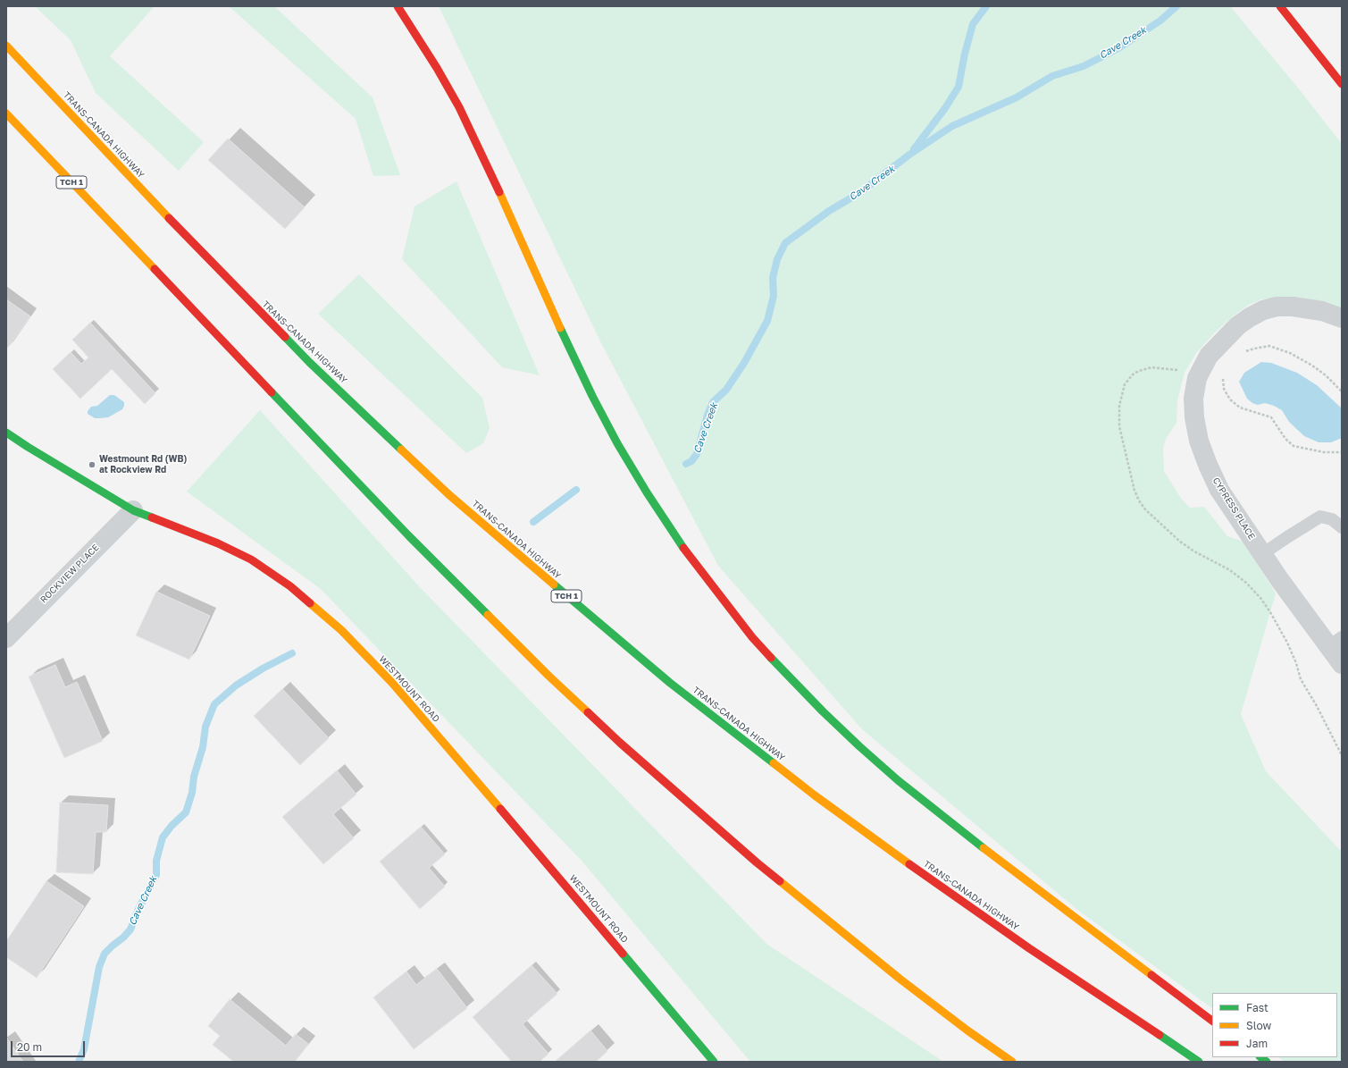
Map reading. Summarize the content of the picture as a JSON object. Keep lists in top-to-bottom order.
{
  "streets": {
    "main road": ["TRANS-CANADA HIGHWAY", "TCH 1", "WESTMOUNT ROAD"],
    "street": ["CYPRESS PLACE", "ROCKVIEW PLACE"]
  },
  "crossings": [
    ["ROCKVIEW PLACE", "WESTMOUNT ROAD"]
  ],
  "water": ["Cave Creek"],
  "places": ["Westmount Rd (WB) at Rockview Rd"],
  "legend": ["Fast", "Slow", "Jam"],
  "scale_bar": "20 m"
}
